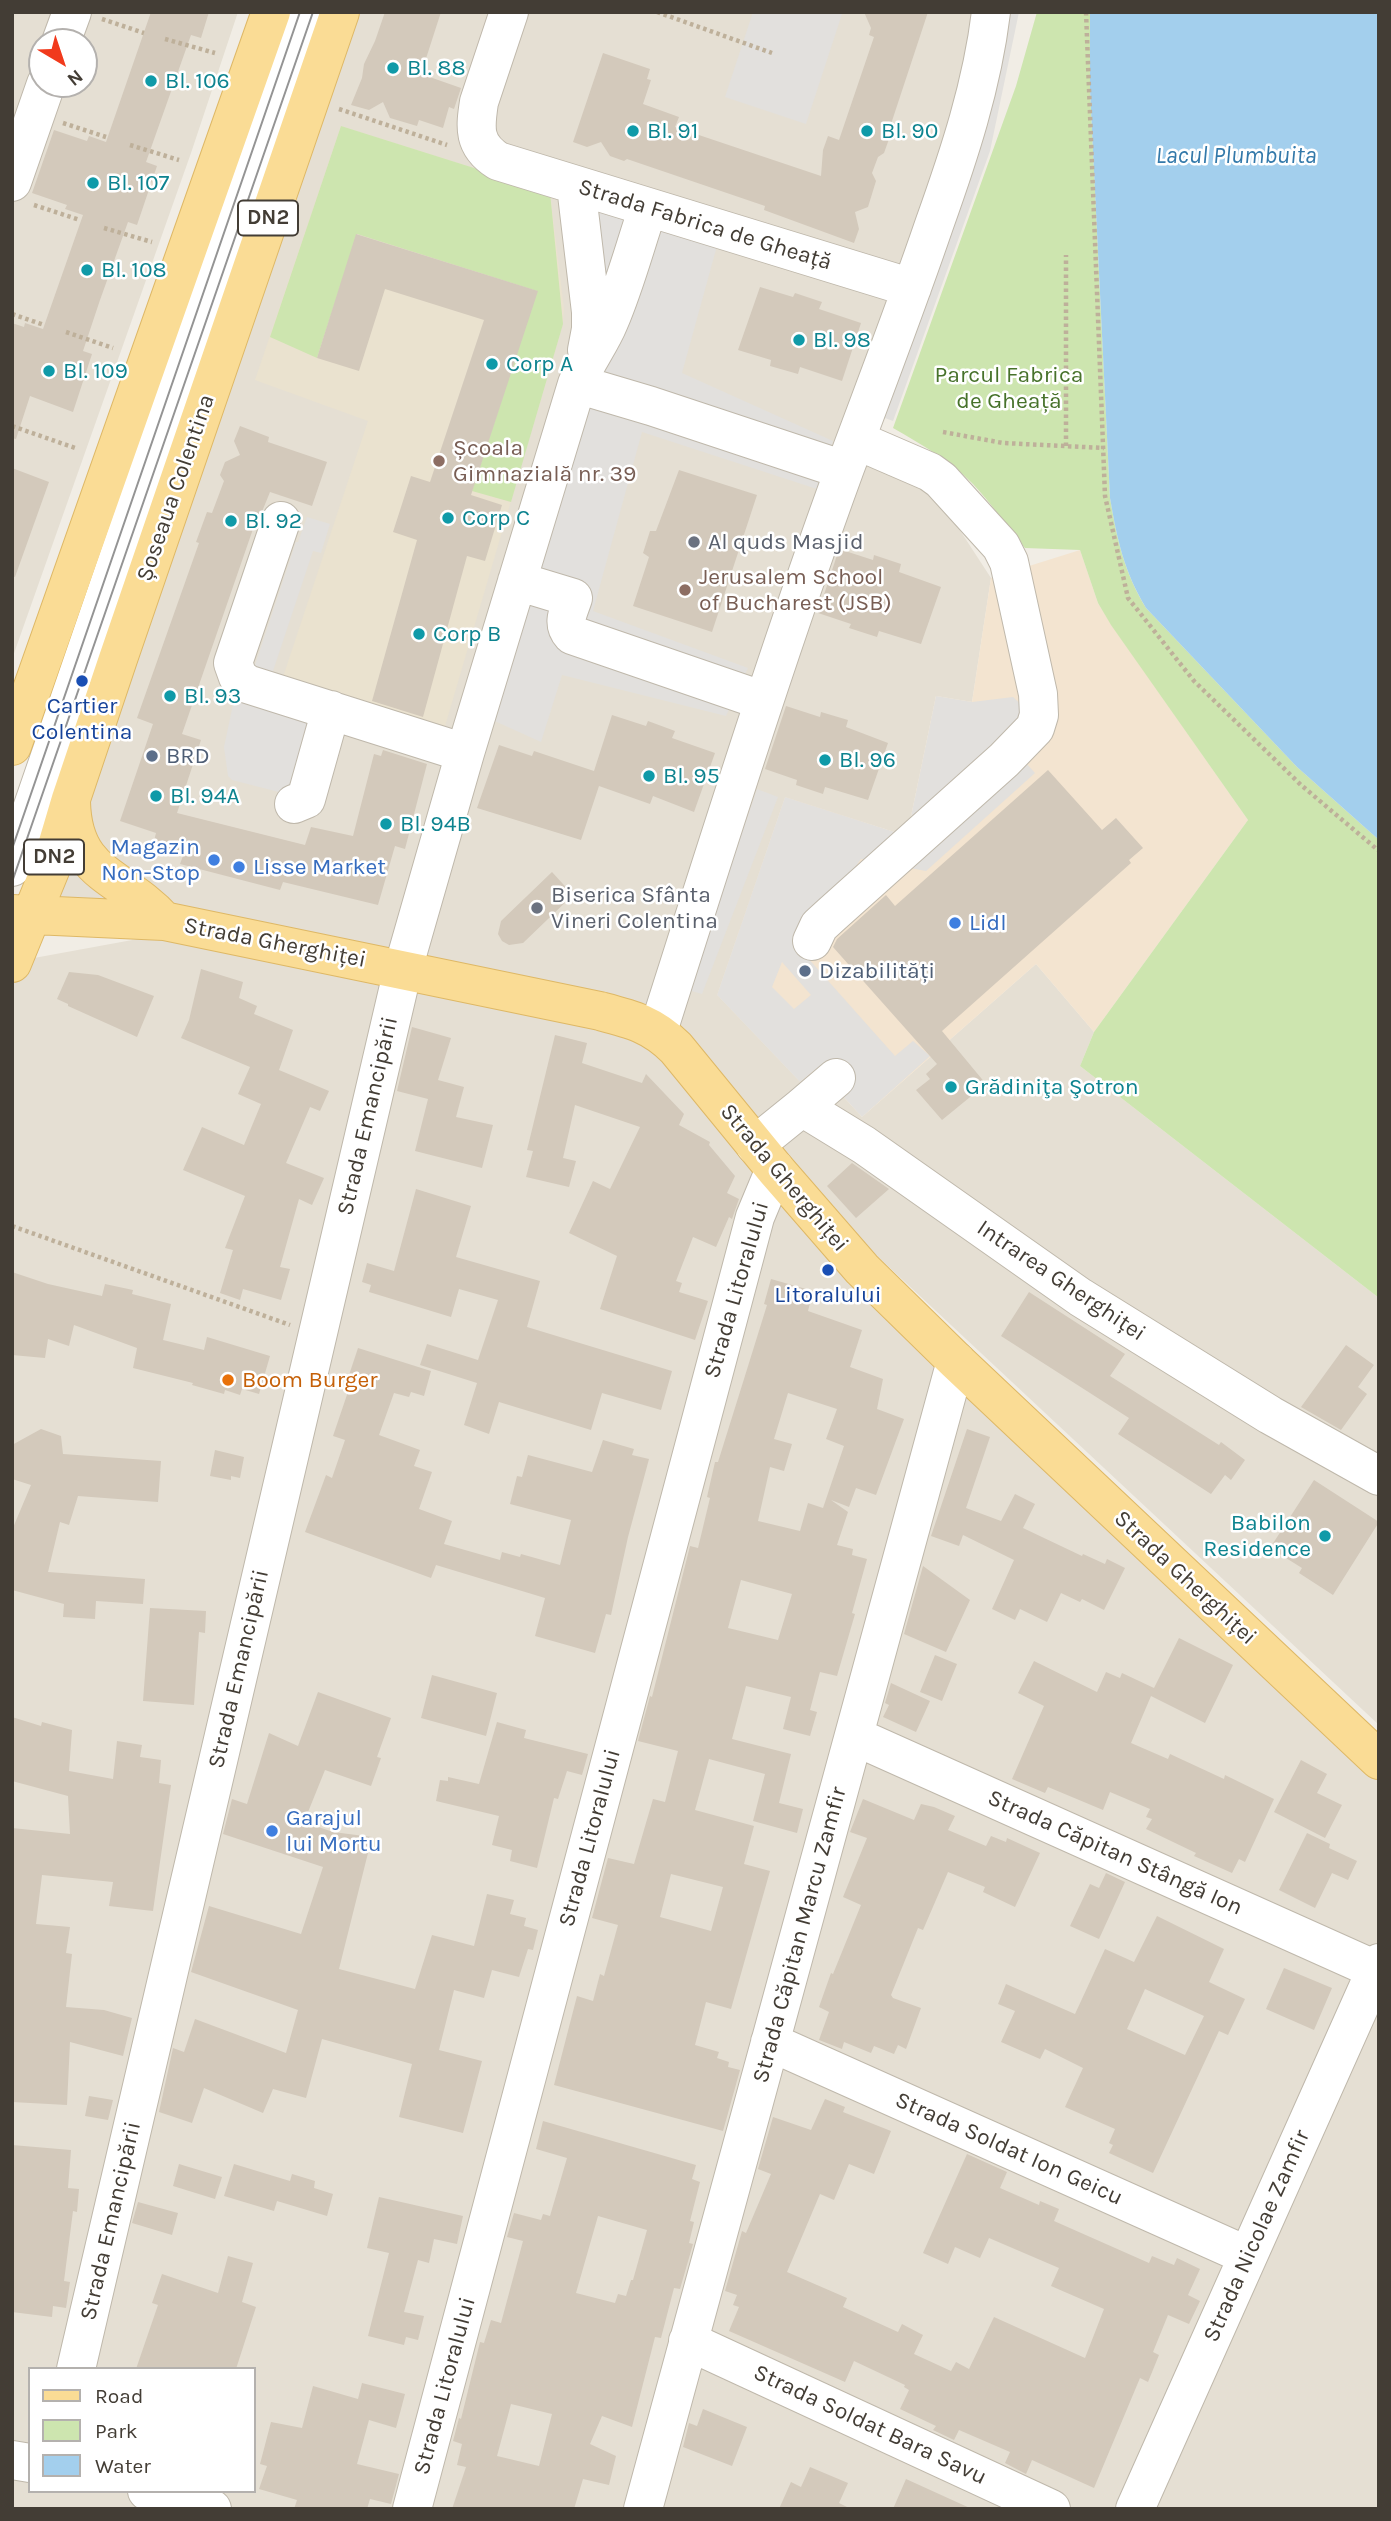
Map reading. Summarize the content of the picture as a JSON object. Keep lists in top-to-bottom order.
{
  "streets": {
    "main road": ["DN2", "Șoseaua Colentina", "Strada Gherghiței"],
    "street": [
      "Strada Fabrica de Gheață",
      "Strada Emancipării",
      "Intrarea Gherghiței",
      "Strada Litoralului",
      "Strada Căpitan Stângă Ion",
      "Strada Căpitan Marcu Zamfir",
      "Strada Soldat Ion Geicu",
      "Strada Nicolae Zamfir",
      "Strada Soldat Bara Savu"
    ]
  },
  "crossings": [
    ["Șoseaua Colentina", "Strada Gherghiței"],
    ["Strada Gherghiței", "Strada Emancipării"],
    ["Strada Gherghiței", "Strada Litoralului"],
    ["Strada Gherghiței", "Strada Căpitan Marcu Zamfir"],
    ["Strada Căpitan Stângă Ion", "Strada Căpitan Marcu Zamfir"],
    ["Strada Căpitan Stângă Ion", "Strada Nicolae Zamfir"],
    ["Strada Căpitan Marcu Zamfir", "Strada Soldat Ion Geicu"],
    ["Strada Căpitan Marcu Zamfir", "Strada Soldat Bara Savu"],
    ["Strada Soldat Ion Geicu", "Strada Nicolae Zamfir"]
  ],
  "water": ["Lacul Plumbuita"],
  "parks": ["Parcul Fabrica de Gheață"],
  "places": [
    "Bl. 88",
    "Bl. 106",
    "Bl. 91",
    "Bl. 90",
    "Bl. 107",
    "Bl. 108",
    "Bl. 98",
    "Corp A",
    "Bl. 109",
    "Școala Gimnazială nr. 39",
    "Corp C",
    "Bl. 92",
    "Al quds Masjid",
    "Jerusalem School of Bucharest (JSB)",
    "Corp B",
    "Cartier Colentina",
    "Bl. 93",
    "BRD",
    "Bl. 96",
    "Bl. 95",
    "Bl. 94A",
    "Bl. 94B",
    "Magazin Non-Stop",
    "Lisse Market",
    "Biserica Sfânta Vineri Colentina",
    "Lidl",
    "Dizabilități",
    "Grădiniţa Şotron",
    "Litoralului",
    "Boom Burger",
    "Babilon Residence",
    "Garajul lui Mortu"
  ],
  "legend": ["Road", "Park", "Water"],
  "north": "bottom right"
}
